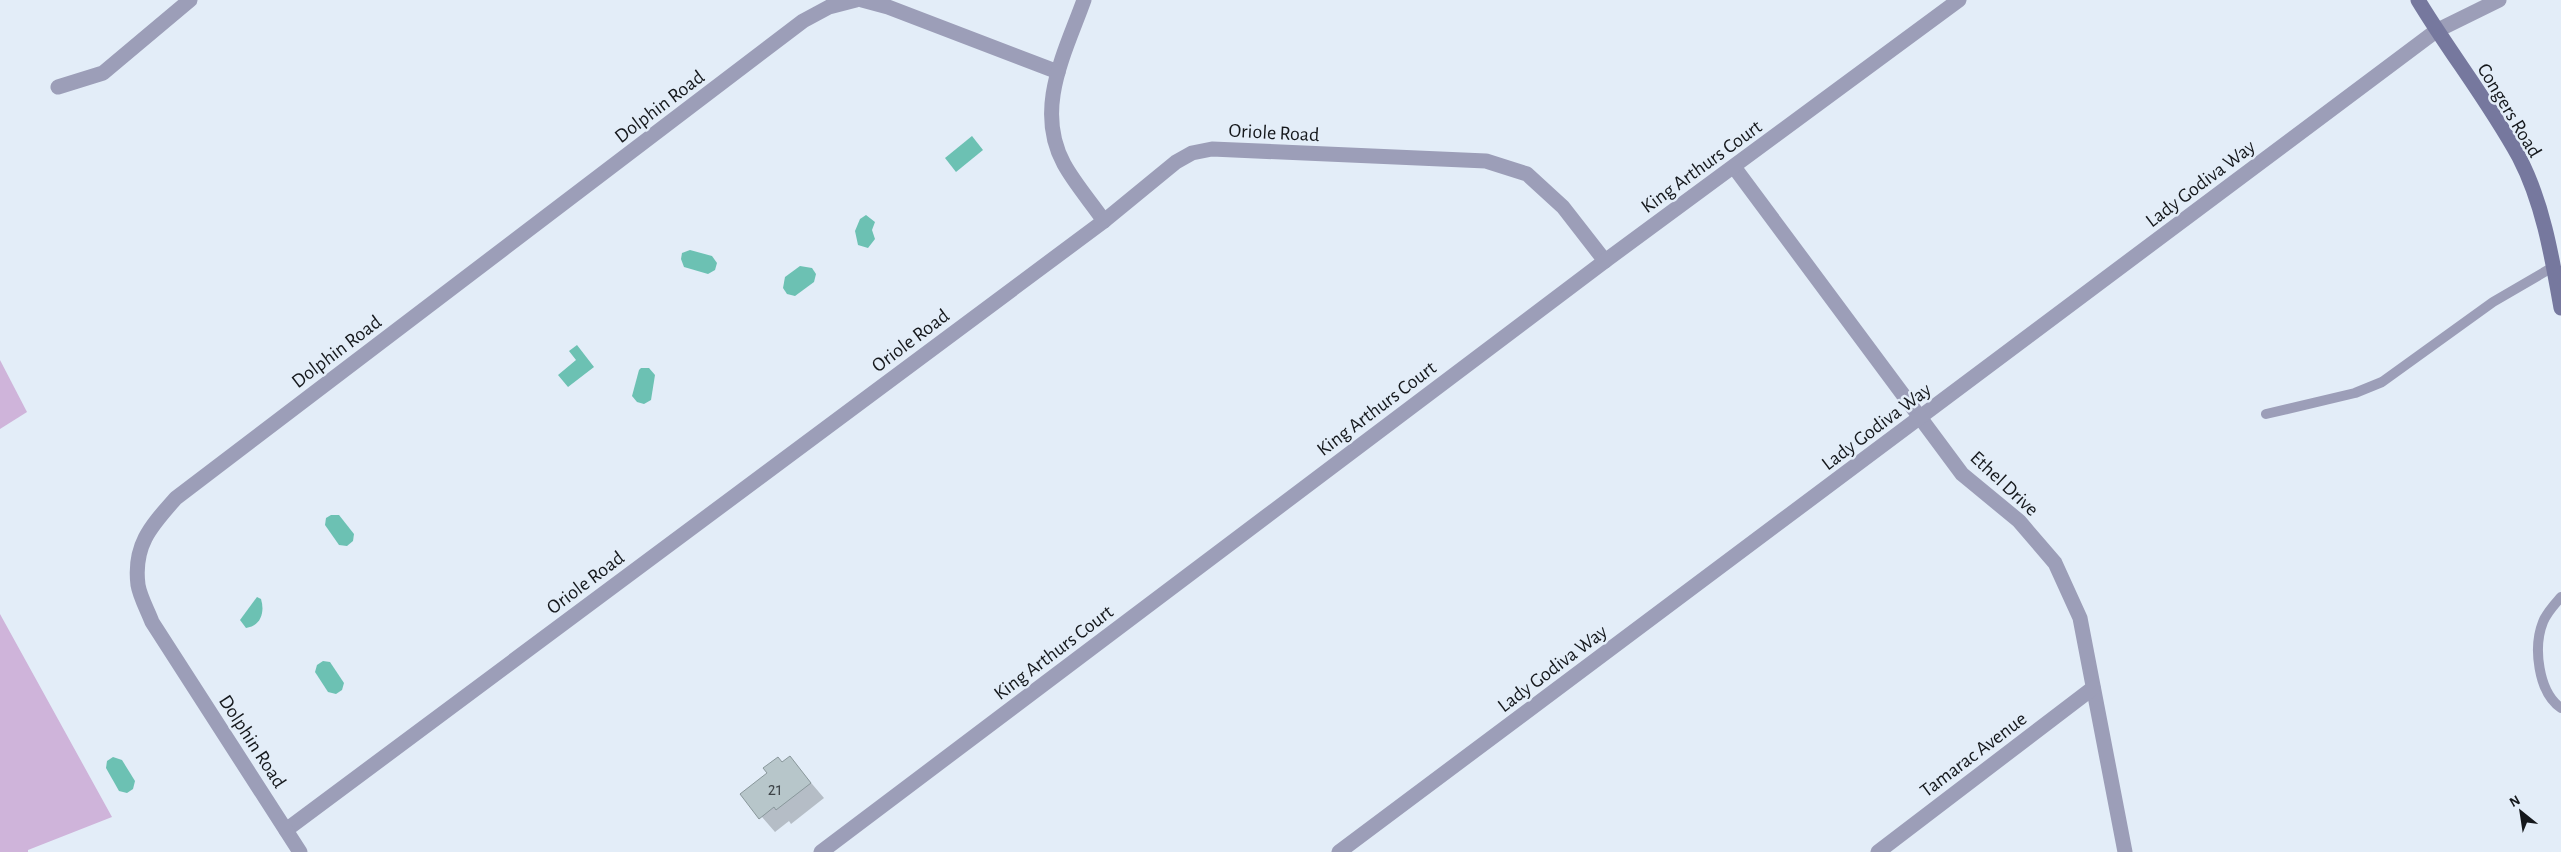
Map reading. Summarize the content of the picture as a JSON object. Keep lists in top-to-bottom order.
{
  "streets": {
    "street": [
      "Dolphin Road",
      "Congers Road",
      "Oriole Road",
      "King Arthurs Court",
      "Lady Godiva Way",
      "Ethel Drive",
      "Tamarac Avenue"
    ]
  },
  "crossings": [
    ["Dolphin Road", "Oriole Road"],
    ["Congers Road", "Lady Godiva Way"],
    ["Oriole Road", "King Arthurs Court"],
    ["King Arthurs Court", "Ethel Drive"],
    ["Lady Godiva Way", "Ethel Drive"],
    ["Ethel Drive", "Tamarac Avenue"]
  ],
  "house_numbers": ["21"],
  "north": "top left"
}
